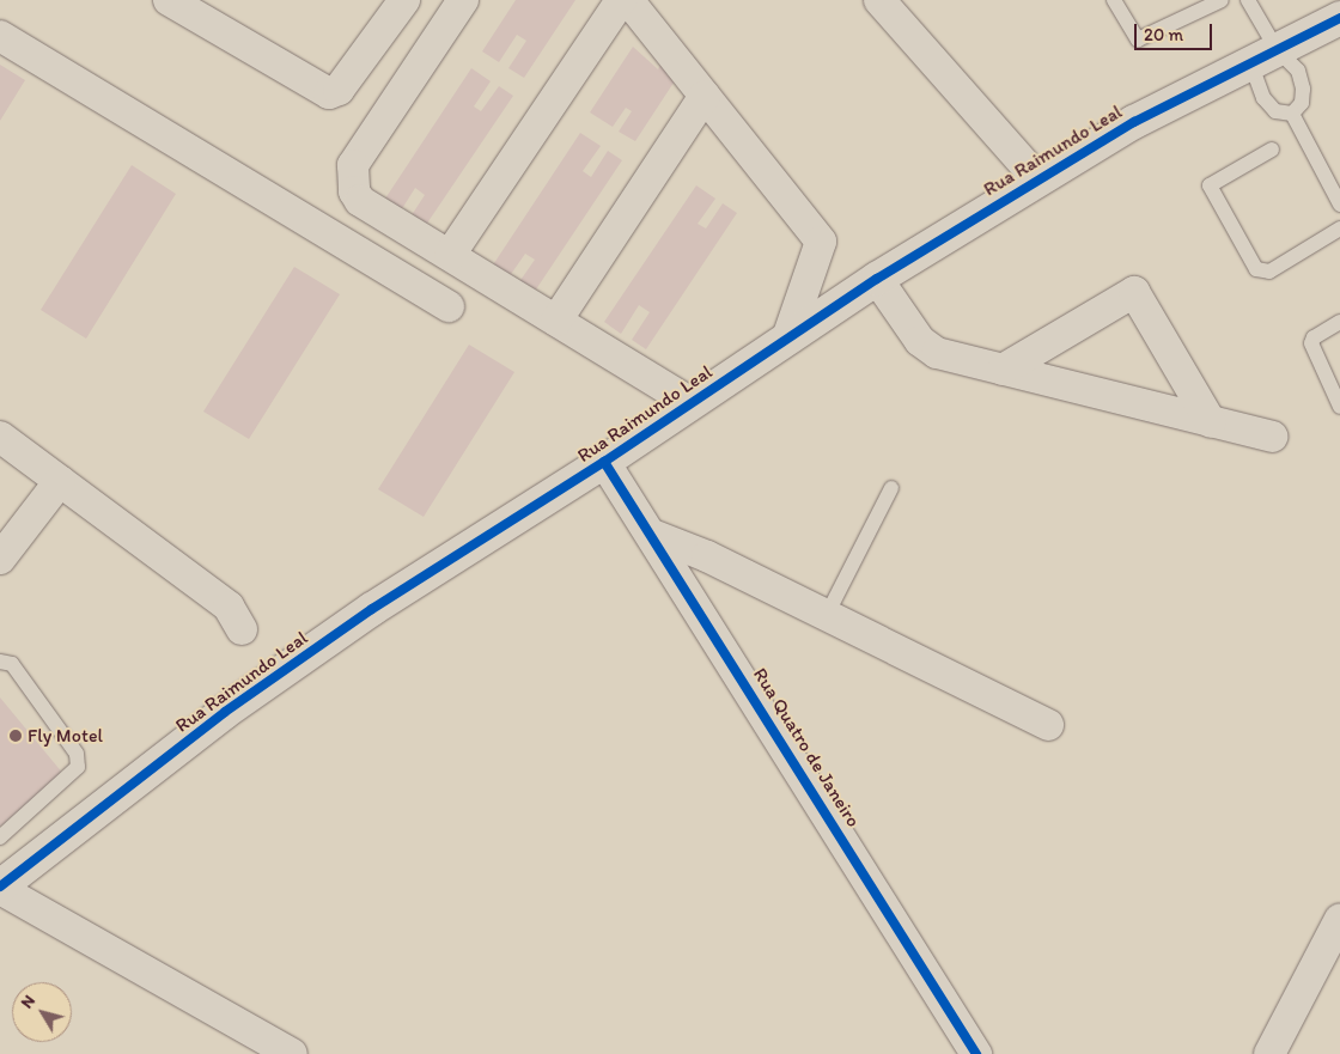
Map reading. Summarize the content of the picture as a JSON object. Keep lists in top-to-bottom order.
{
  "streets": {
    "street": ["Rua Raimundo Leal", "Rua Quatro de Janeiro"]
  },
  "crossings": [
    ["Rua Raimundo Leal", "Rua Quatro de Janeiro"]
  ],
  "places": ["Fly Motel"],
  "scale_bar": "20 m",
  "north": "top left"
}
